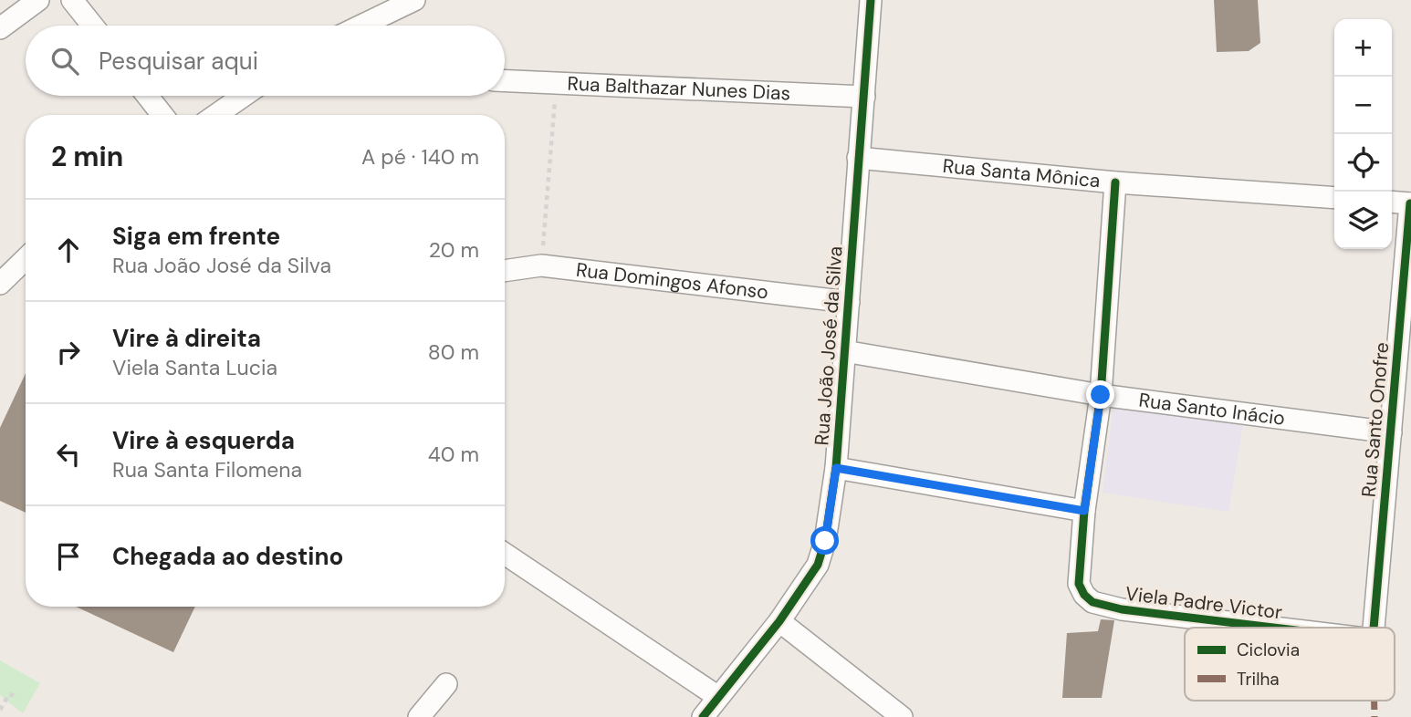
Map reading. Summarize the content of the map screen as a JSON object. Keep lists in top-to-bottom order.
{
  "streets": {
    "street": [
      "Rua Balthazar Nunes Dias",
      "Rua Santa Mônica",
      "Rua Domingos Afonso",
      "Rua João José da Silva",
      "Rua Santo Inácio",
      "Rua Santo Onofre",
      "Viela Padre Victor"
    ]
  },
  "crossings": [
    ["Rua Balthazar Nunes Dias", "Rua João José da Silva"],
    ["Rua Santa Mônica", "Rua João José da Silva"],
    ["Rua Domingos Afonso", "Rua João José da Silva"],
    ["Rua João José da Silva", "Rua Santo Inácio"],
    ["Rua Santo Inácio", "Rua Santo Onofre"]
  ],
  "legend": ["Ciclovia", "Trilha"],
  "page": {
    "map_buttons": ["+", "−"],
    "search": "Pesquisar aqui",
    "heading": ["2 min", "A pé · 140 m"],
    "list": [
      ["Siga em frente", "Rua João José da Silva", "20 m"],
      ["Vire à direita", "Viela Santa Lucia", "80 m"],
      ["Vire à esquerda", "Rua Santa Filomena", "40 m"],
      "Chegada ao destino"
    ]
  }
}
